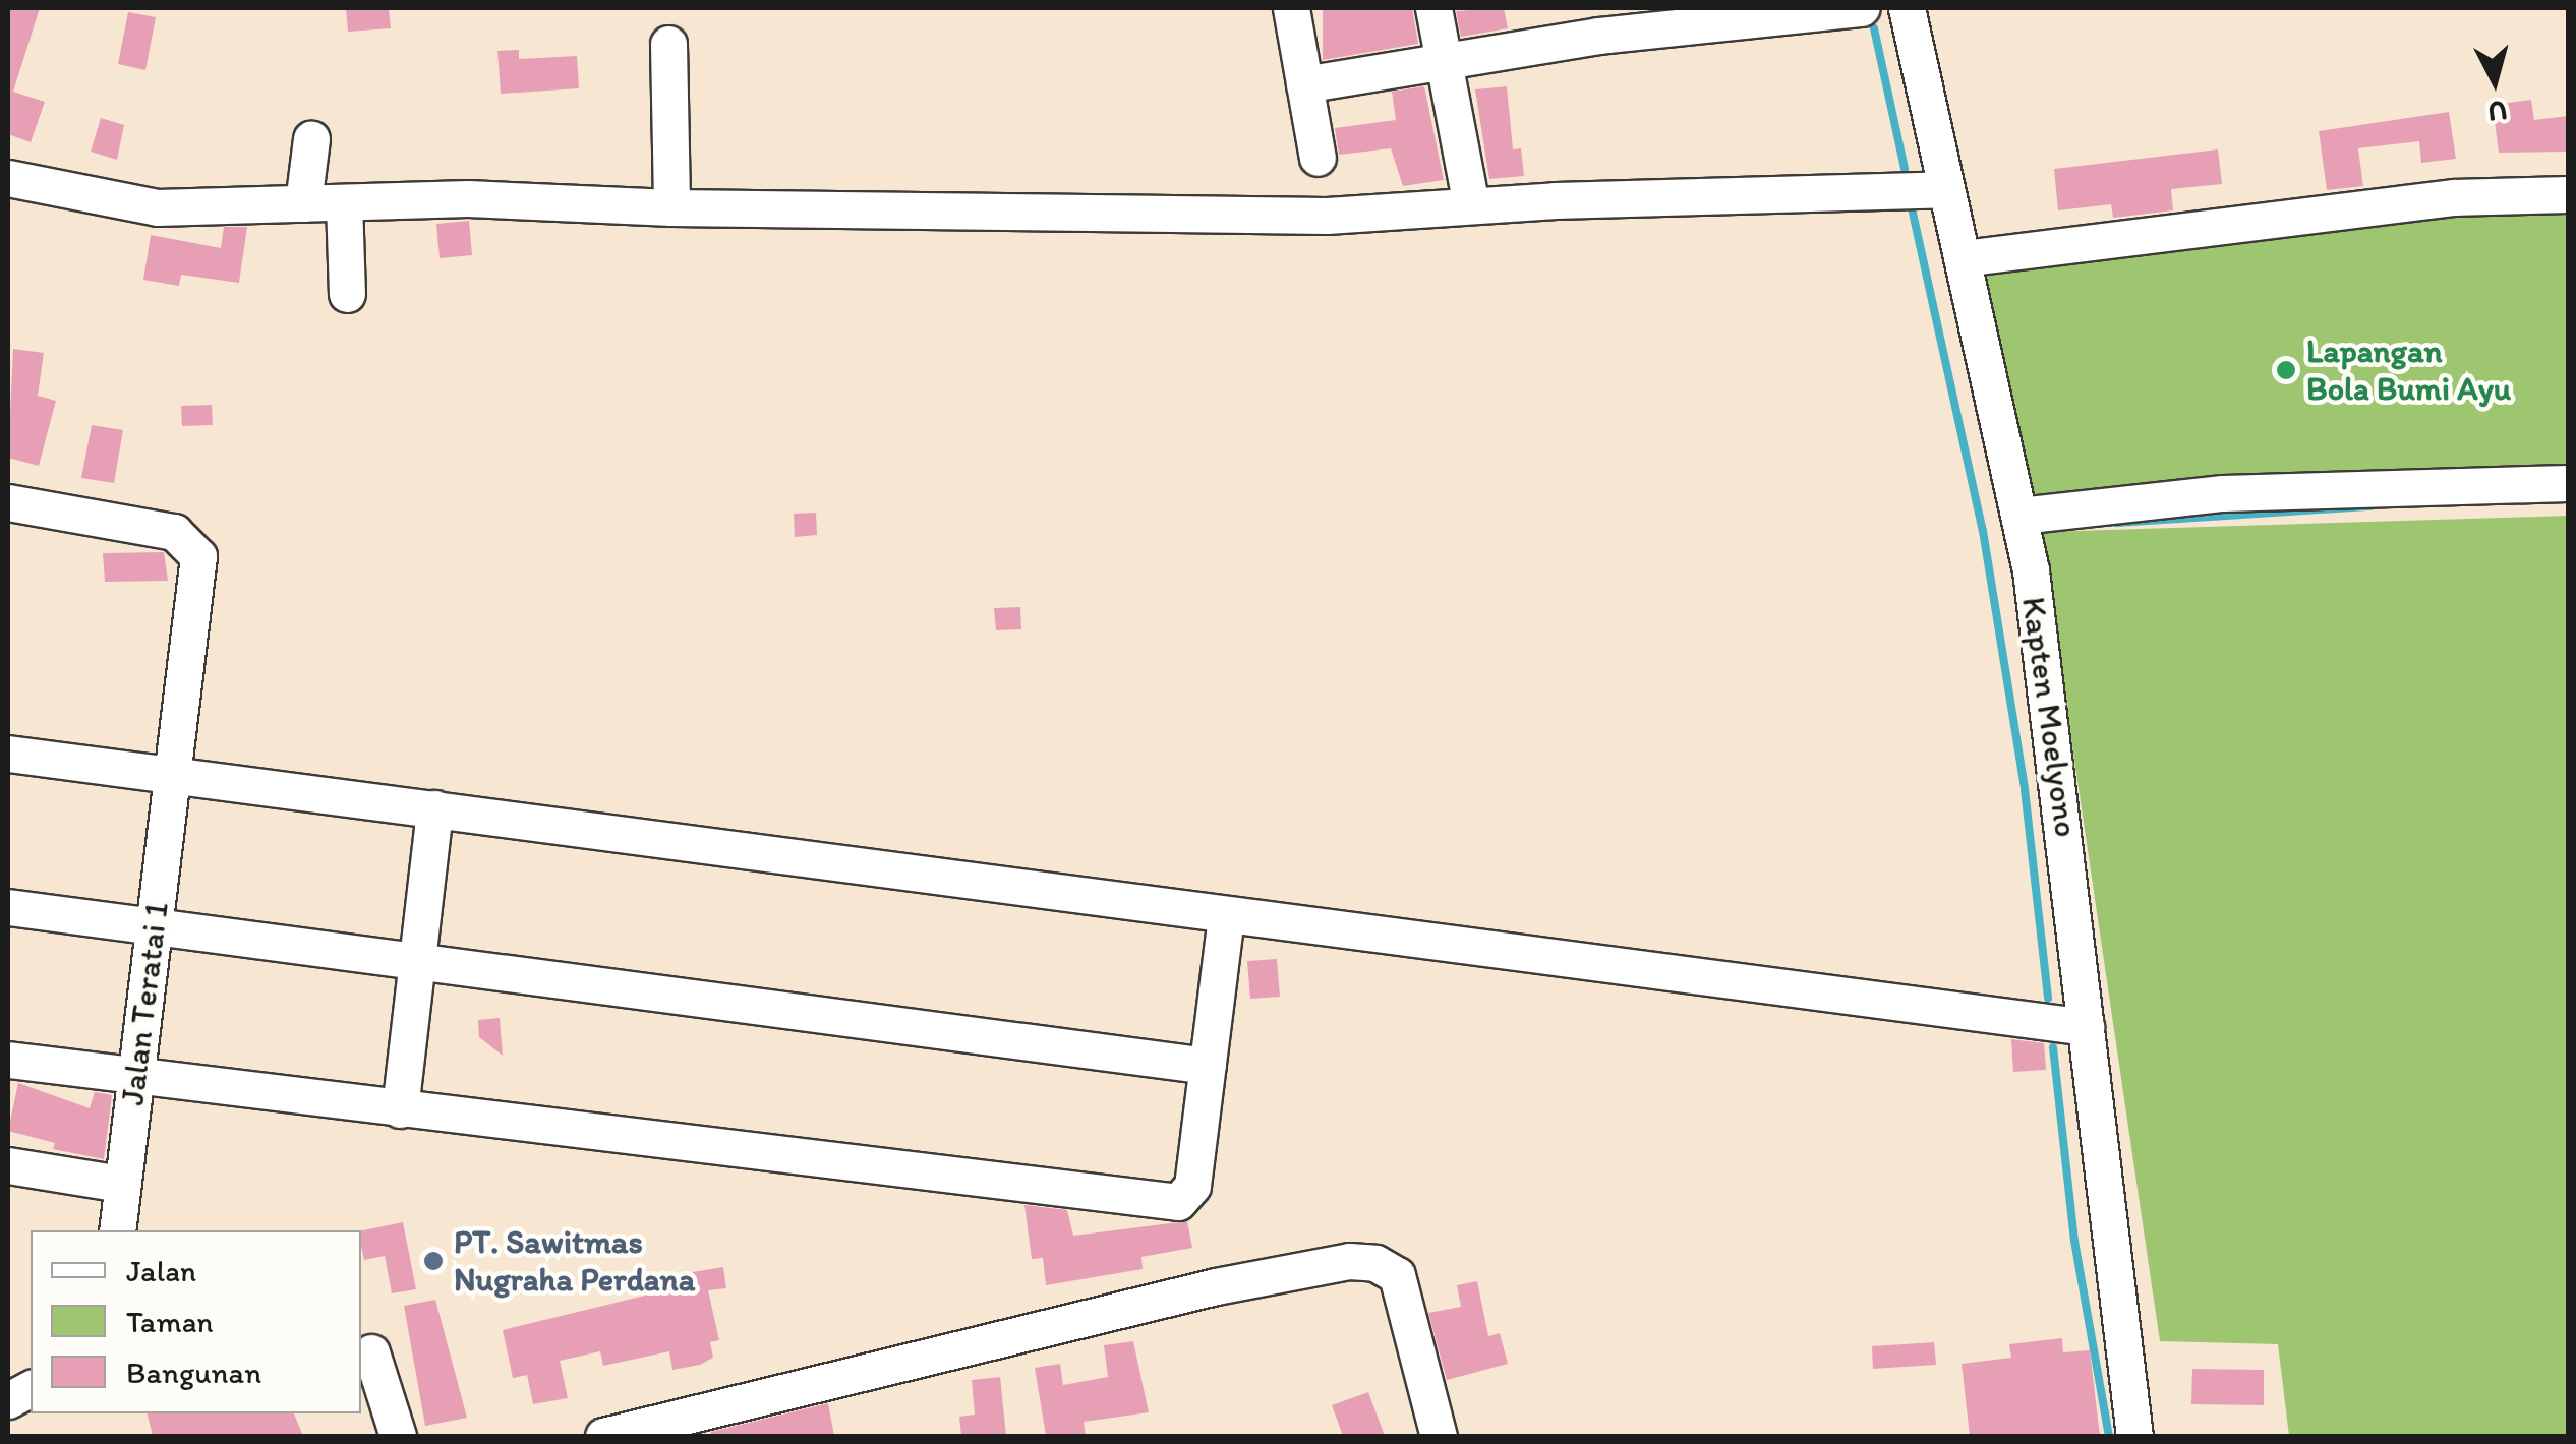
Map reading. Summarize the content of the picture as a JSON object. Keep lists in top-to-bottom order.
{
  "streets": {
    "street": ["Kapten Moelyono", "Jalan Teratai 1"]
  },
  "places": ["Lapangan Bola Bumi Ayu", "PT. Sawitmas Nugraha Perdana"],
  "legend": ["Jalan", "Taman", "Bangunan"],
  "north": "bottom"
}
